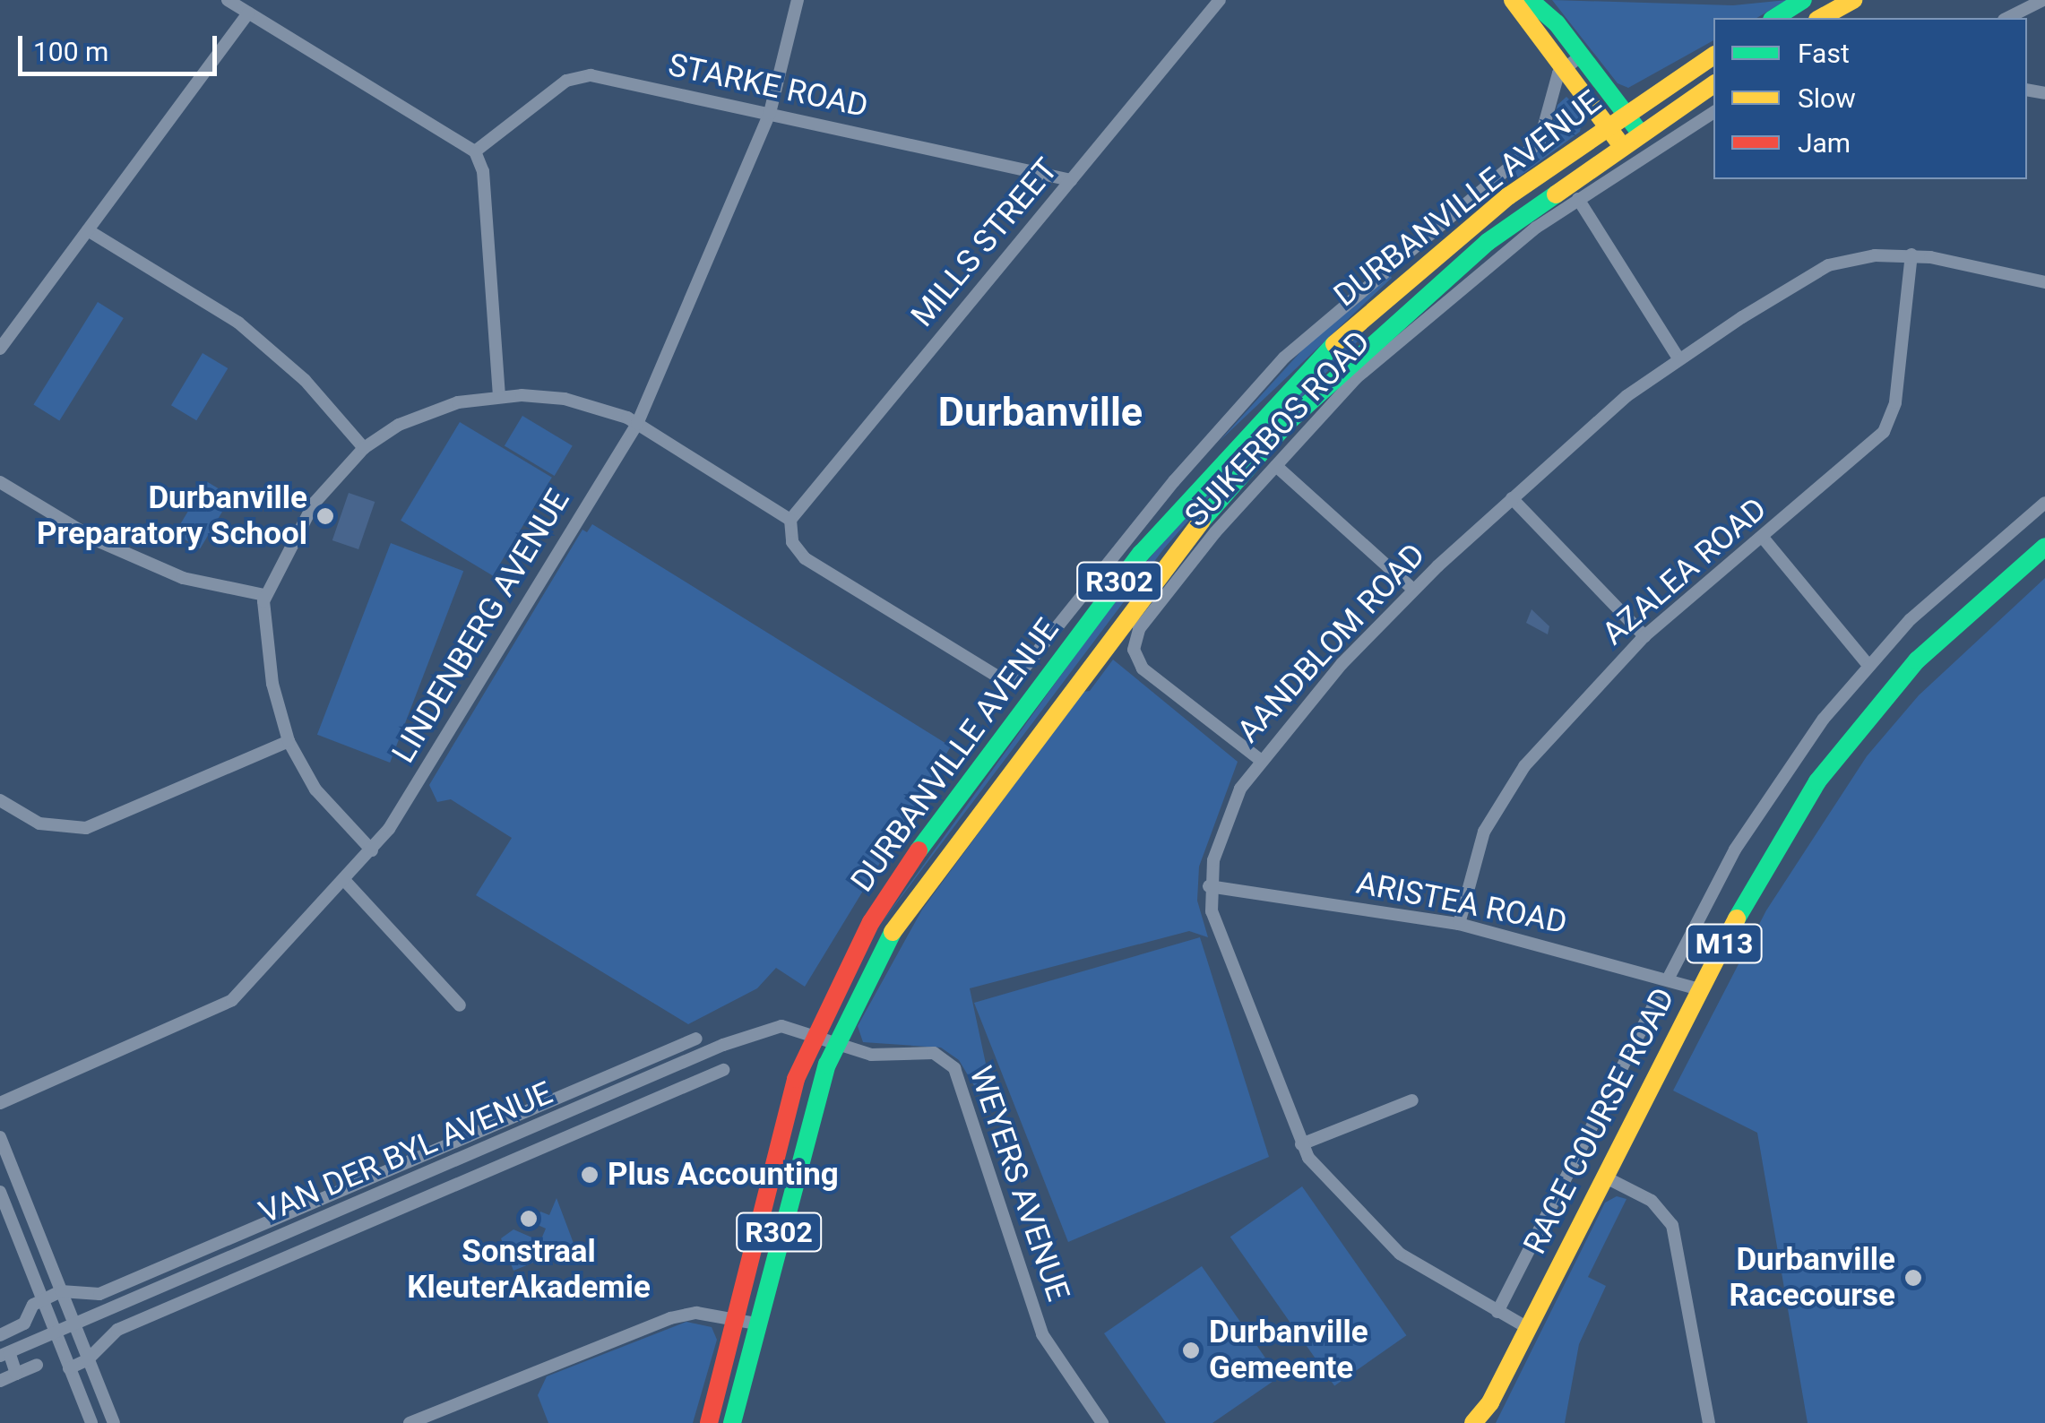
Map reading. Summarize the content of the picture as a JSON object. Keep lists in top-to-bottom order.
{
  "streets": {
    "main road": [
      "DURBANVILLE AVENUE",
      "R302",
      "M13",
      "RACE COURSE ROAD"
    ],
    "street": [
      "STARKE ROAD",
      "MILLS STREET",
      "SUIKERBOS ROAD",
      "AZALEA ROAD",
      "LINDENBERG AVENUE",
      "AANDBLOM ROAD",
      "ARISTEA ROAD",
      "VAN DER BYL AVENUE",
      "WEYERS AVENUE"
    ]
  },
  "crossings": [
    ["STARKE ROAD", "MILLS STREET"],
    ["STARKE ROAD", "LINDENBERG AVENUE"],
    ["DURBANVILLE AVENUE", "VAN DER BYL AVENUE"],
    ["DURBANVILLE AVENUE", "WEYERS AVENUE"],
    ["SUIKERBOS ROAD", "AANDBLOM ROAD"],
    ["AZALEA ROAD", "AANDBLOM ROAD"],
    ["AZALEA ROAD", "ARISTEA ROAD"],
    ["AANDBLOM ROAD", "ARISTEA ROAD"],
    ["AANDBLOM ROAD", "RACE COURSE ROAD"],
    ["ARISTEA ROAD", "RACE COURSE ROAD"],
    ["VAN DER BYL AVENUE", "WEYERS AVENUE"]
  ],
  "districts": ["Durbanville"],
  "places": [
    "Durbanville Preparatory School",
    "Plus Accounting",
    "Sonstraal KleuterAkademie",
    "Durbanville Racecourse",
    "Durbanville Gemeente"
  ],
  "legend": ["Fast", "Slow", "Jam"],
  "scale_bar": "100 m"
}
